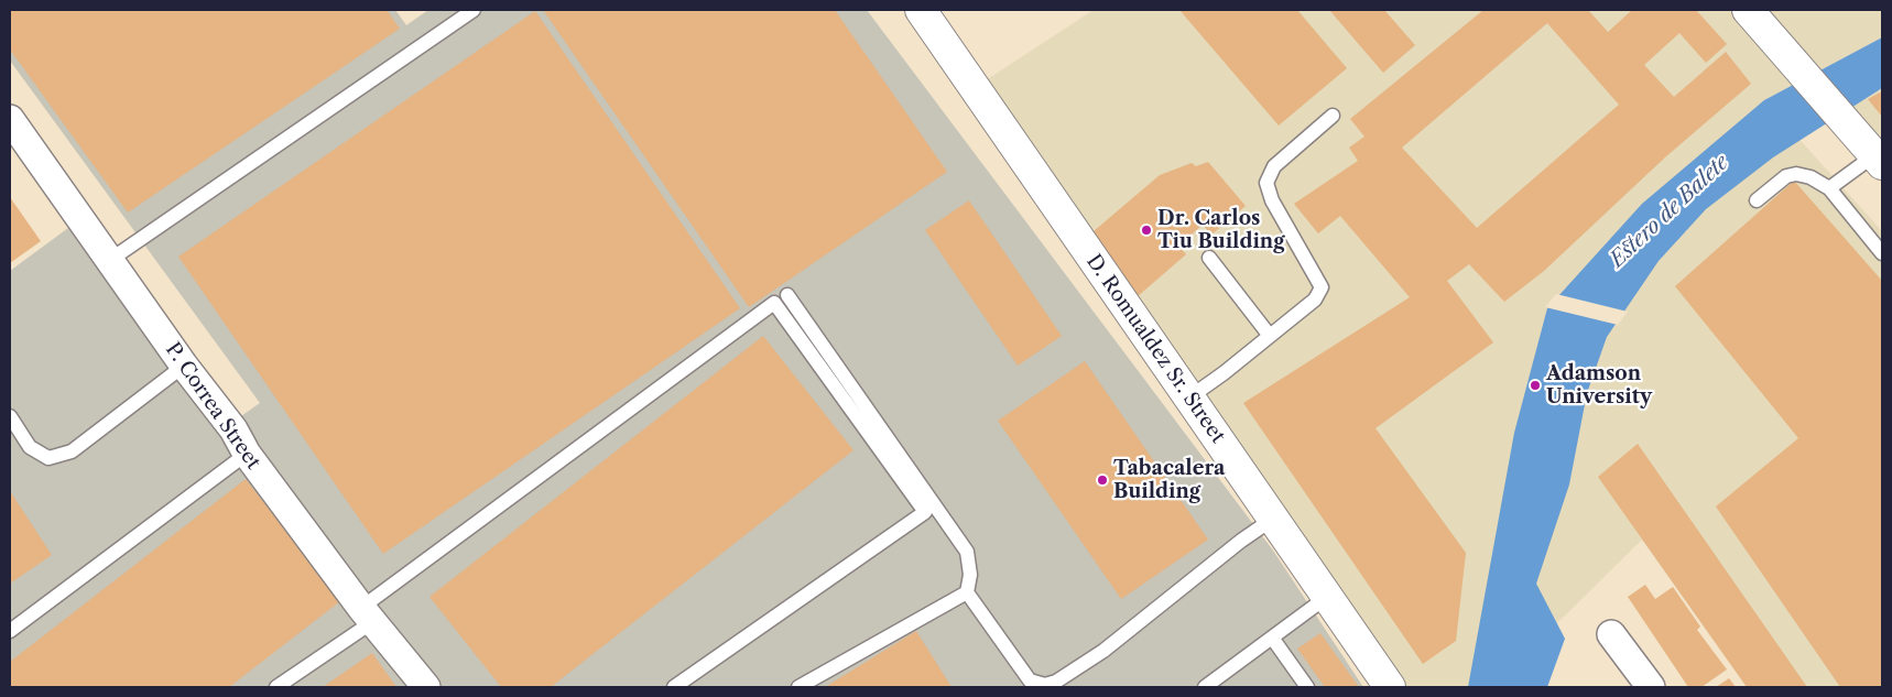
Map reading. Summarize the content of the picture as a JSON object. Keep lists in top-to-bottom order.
{
  "streets": {
    "main road": ["D. Romualdez Sr. Street"],
    "street": ["P. Correa Street"]
  },
  "water": ["Estero de Balete"],
  "places": ["Dr. Carlos Tiu Building", "Adamson University", "Tabacalera Building"]
}
